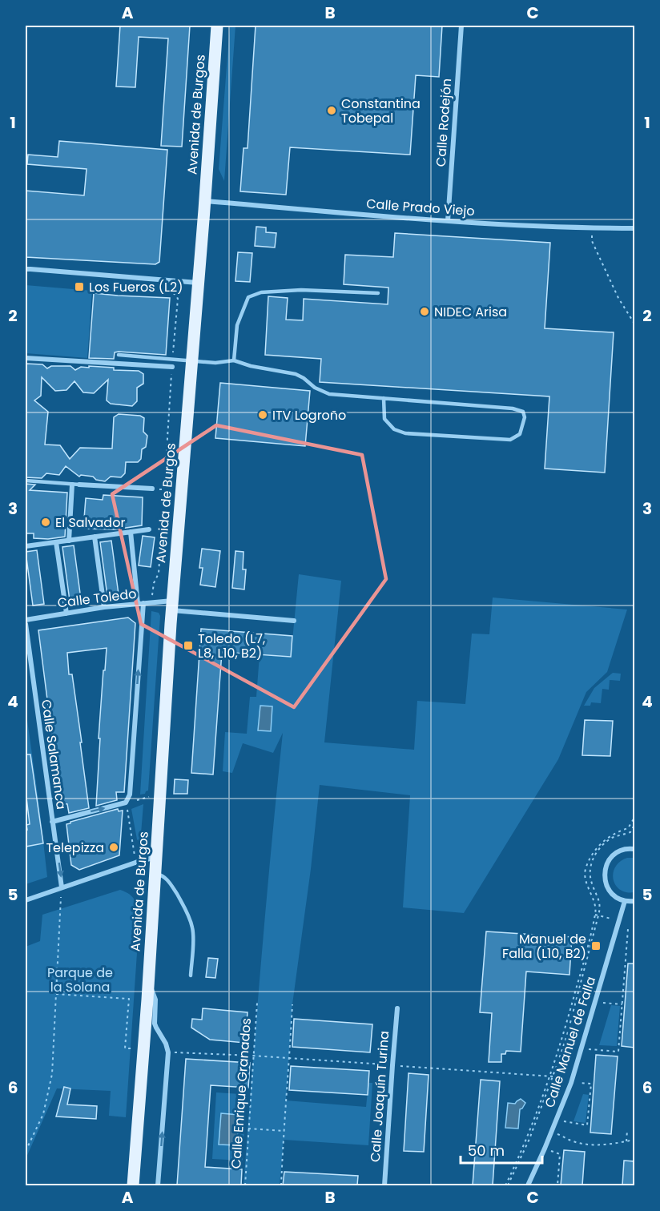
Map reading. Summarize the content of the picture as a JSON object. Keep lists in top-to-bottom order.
{
  "streets": {
    "main road": ["Avenida de Burgos"],
    "street": [
      "Calle Rodejón",
      "Calle Prado Viejo",
      "Calle Toledo",
      "Calle Salamanca",
      "Calle Manuel de Falla",
      "Calle Joaquín Turina"
    ],
    "path": ["Calle Enrique Granados"]
  },
  "crossings": [
    ["Avenida de Burgos", "Calle Prado Viejo"],
    ["Avenida de Burgos", "Calle Toledo"],
    ["Calle Rodejón", "Calle Prado Viejo"],
    ["Calle Toledo", "Calle Salamanca"]
  ],
  "parks": ["Parque de la Solana"],
  "places": {
    "other": [
      "Constantina Tobepal",
      "NIDEC Arisa",
      "ITV Logroño",
      "El Salvador",
      "Telepizza"
    ],
    "transit": ["Los Fueros (L2)", "Toledo (L7, L8, L10, B2)", "Manuel de Falla (L10, B2)"]
  },
  "scale_bar": "50 m",
  "grid": {
    "columns": ["A", "B", "C"],
    "rows": [
      "1",
      "2",
      "3",
      "4",
      "5",
      "6"
    ]
  }
}
